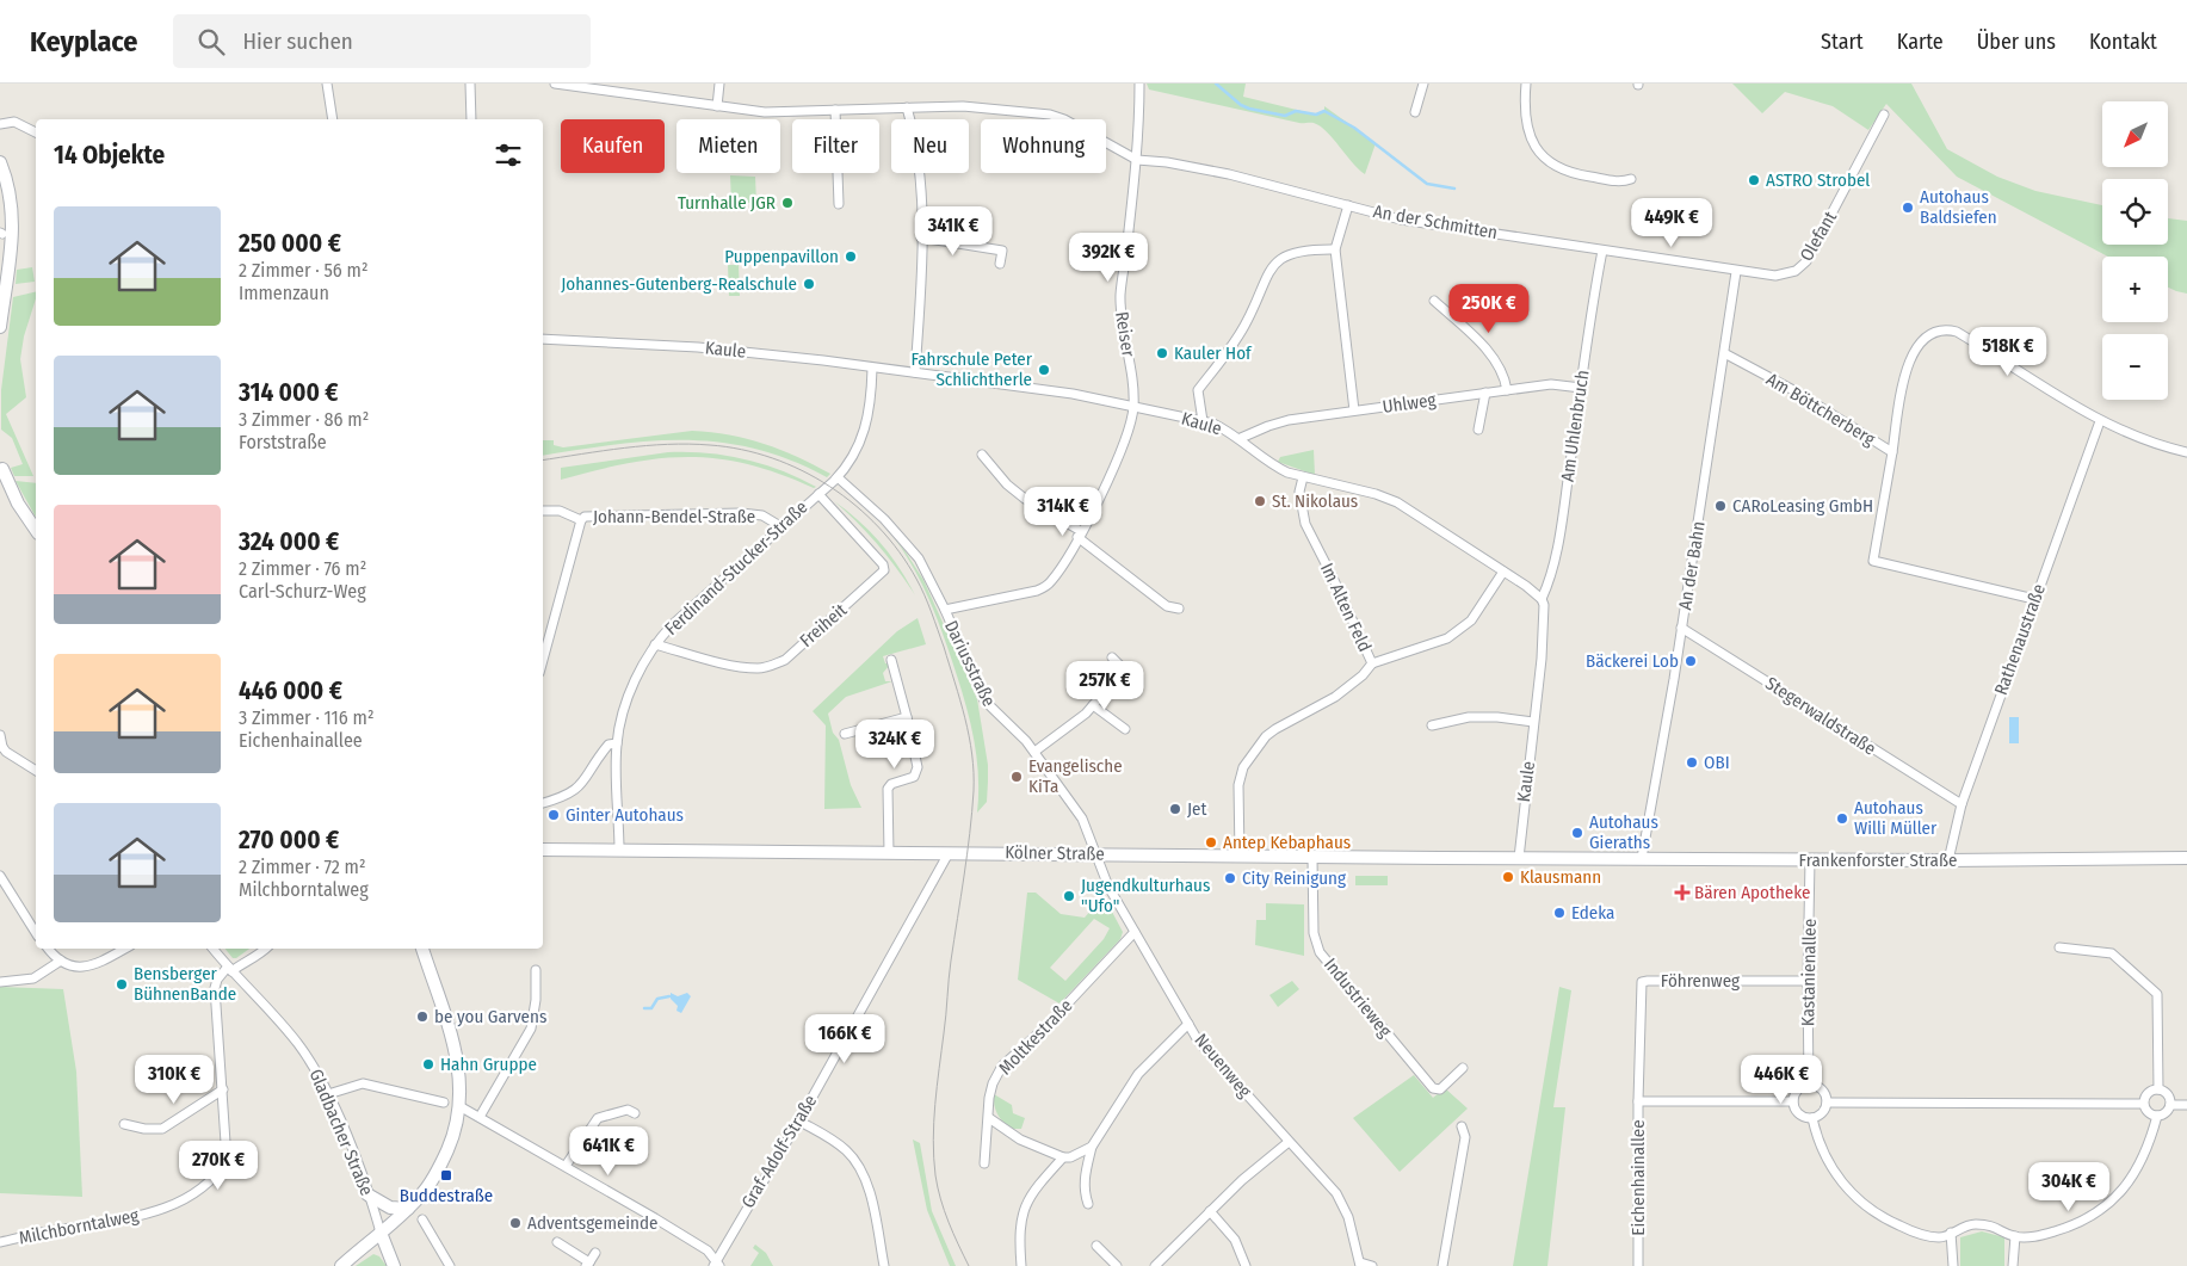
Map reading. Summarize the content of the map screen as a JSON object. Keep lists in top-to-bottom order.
{
  "streets": {
    "main road": ["Kölner Straße", "Frankenforster Straße"],
    "street": [
      "An der Schmitten",
      "Olefant",
      "Reiser",
      "Kaule",
      "Uhlweg",
      "Am Böttcherberg",
      "Am Uhlenbruch",
      "Johann-Bendel-Straße",
      "An der Bahn",
      "Ferdinand-Stucker-Straße",
      "Im Alten Feld",
      "Freiheit",
      "Rathenaustraße",
      "Dariusstraße",
      "Stegerwaldstraße",
      "Kastanienallee",
      "Föhrenweg",
      "Industrieweg",
      "Moltkestraße",
      "Neuenweg",
      "Gladbacher Straße",
      "Graf-Adolf-Straße",
      "Eichenhainallee",
      "Milchborntalweg"
    ]
  },
  "crossings": [
    ["An der Schmitten", "Olefant"],
    ["An der Schmitten", "Reiser"],
    ["An der Schmitten", "Am Uhlenbruch"],
    ["An der Schmitten", "An der Bahn"],
    ["Olefant", "An der Bahn"],
    ["Reiser", "Kaule"],
    ["Reiser", "Dariusstraße"],
    ["Kaule", "Uhlweg"],
    ["Kaule", "Am Uhlenbruch"],
    ["Kaule", "Ferdinand-Stucker-Straße"],
    ["Kaule", "Im Alten Feld"],
    ["Kaule", "Kölner Straße"],
    ["Uhlweg", "Am Uhlenbruch"],
    ["Am Böttcherberg", "An der Bahn"],
    ["Am Böttcherberg", "Rathenaustraße"],
    ["Johann-Bendel-Straße", "Ferdinand-Stucker-Straße"],
    ["An der Bahn", "Stegerwaldstraße"],
    ["An der Bahn", "Frankenforster Straße"],
    ["Ferdinand-Stucker-Straße", "Freiheit"],
    ["Ferdinand-Stucker-Straße", "Dariusstraße"],
    ["Ferdinand-Stucker-Straße", "Kölner Straße"],
    ["Im Alten Feld", "Kölner Straße"],
    ["Rathenaustraße", "Stegerwaldstraße"],
    ["Rathenaustraße", "Frankenforster Straße"],
    ["Dariusstraße", "Kölner Straße"],
    ["Dariusstraße", "Neuenweg"],
    ["Kölner Straße", "Frankenforster Straße"],
    ["Kölner Straße", "Industrieweg"],
    ["Kölner Straße", "Neuenweg"],
    ["Kölner Straße", "Graf-Adolf-Straße"],
    ["Frankenforster Straße", "Kastanienallee"],
    ["Kastanienallee", "Föhrenweg"],
    ["Kastanienallee", "Eichenhainallee"],
    ["Föhrenweg", "Eichenhainallee"],
    ["Moltkestraße", "Neuenweg"],
    ["Gladbacher Straße", "Milchborntalweg"]
  ],
  "places": {
    "other": [
      "ASTRO Strobel",
      "Turnhalle JGR",
      "Autohaus Baldsiefen",
      "Puppenpavillon",
      "Johannes-Gutenberg-Realschule",
      "Kauler Hof",
      "Fahrschule Peter Schlichtherle",
      "St. Nikolaus",
      "CARoLeasing GmbH",
      "Bäckerei Lob",
      "OBI",
      "Evangelische KiTa",
      "Jet",
      "Ginter Autohaus",
      "Autohaus Willi Müller",
      "Autohaus Gieraths",
      "Antep Kebaphaus",
      "Klausmann",
      "City Reinigung",
      "Jugendkulturhaus \"Ufo\"",
      "Edeka",
      "Bensberger BühnenBande",
      "be you Garvens",
      "Hahn Gruppe",
      "Adventsgemeinde"
    ],
    "health": ["Bären Apotheke"],
    "transit": ["Buddestraße"]
  },
  "north": "bottom left",
  "page": {
    "header": "Keyplace",
    "search": "Hier suchen",
    "nav": [
      "Start",
      "Karte",
      "Über uns",
      "Kontakt"
    ],
    "map_buttons": ["+", "−"],
    "chip": [
      "Kaufen",
      "Mieten",
      "Filter",
      "Neu",
      "Wohnung"
    ],
    "heading": "14 Objekte",
    "list": [
      {
        "name": "250 000 €",
        "note": "2 Zimmer · 56 m² · Immenzaun"
      },
      {
        "name": "314 000 €",
        "note": "3 Zimmer · 86 m² · Forststraße"
      },
      {
        "name": "324 000 €",
        "note": "2 Zimmer · 76 m² · Carl-Schurz-Weg"
      },
      {
        "name": "446 000 €",
        "note": "3 Zimmer · 116 m² · Eichenhainallee"
      },
      {
        "name": "270 000 €",
        "note": "2 Zimmer · 72 m² · Milchborntalweg"
      }
    ],
    "price": [
      "449K €",
      "341K €",
      "392K €",
      "250K €",
      "518K €",
      "314K €",
      "257K €",
      "324K €",
      "166K €",
      "310K €",
      "446K €",
      "641K €",
      "270K €",
      "304K €"
    ]
  }
}
